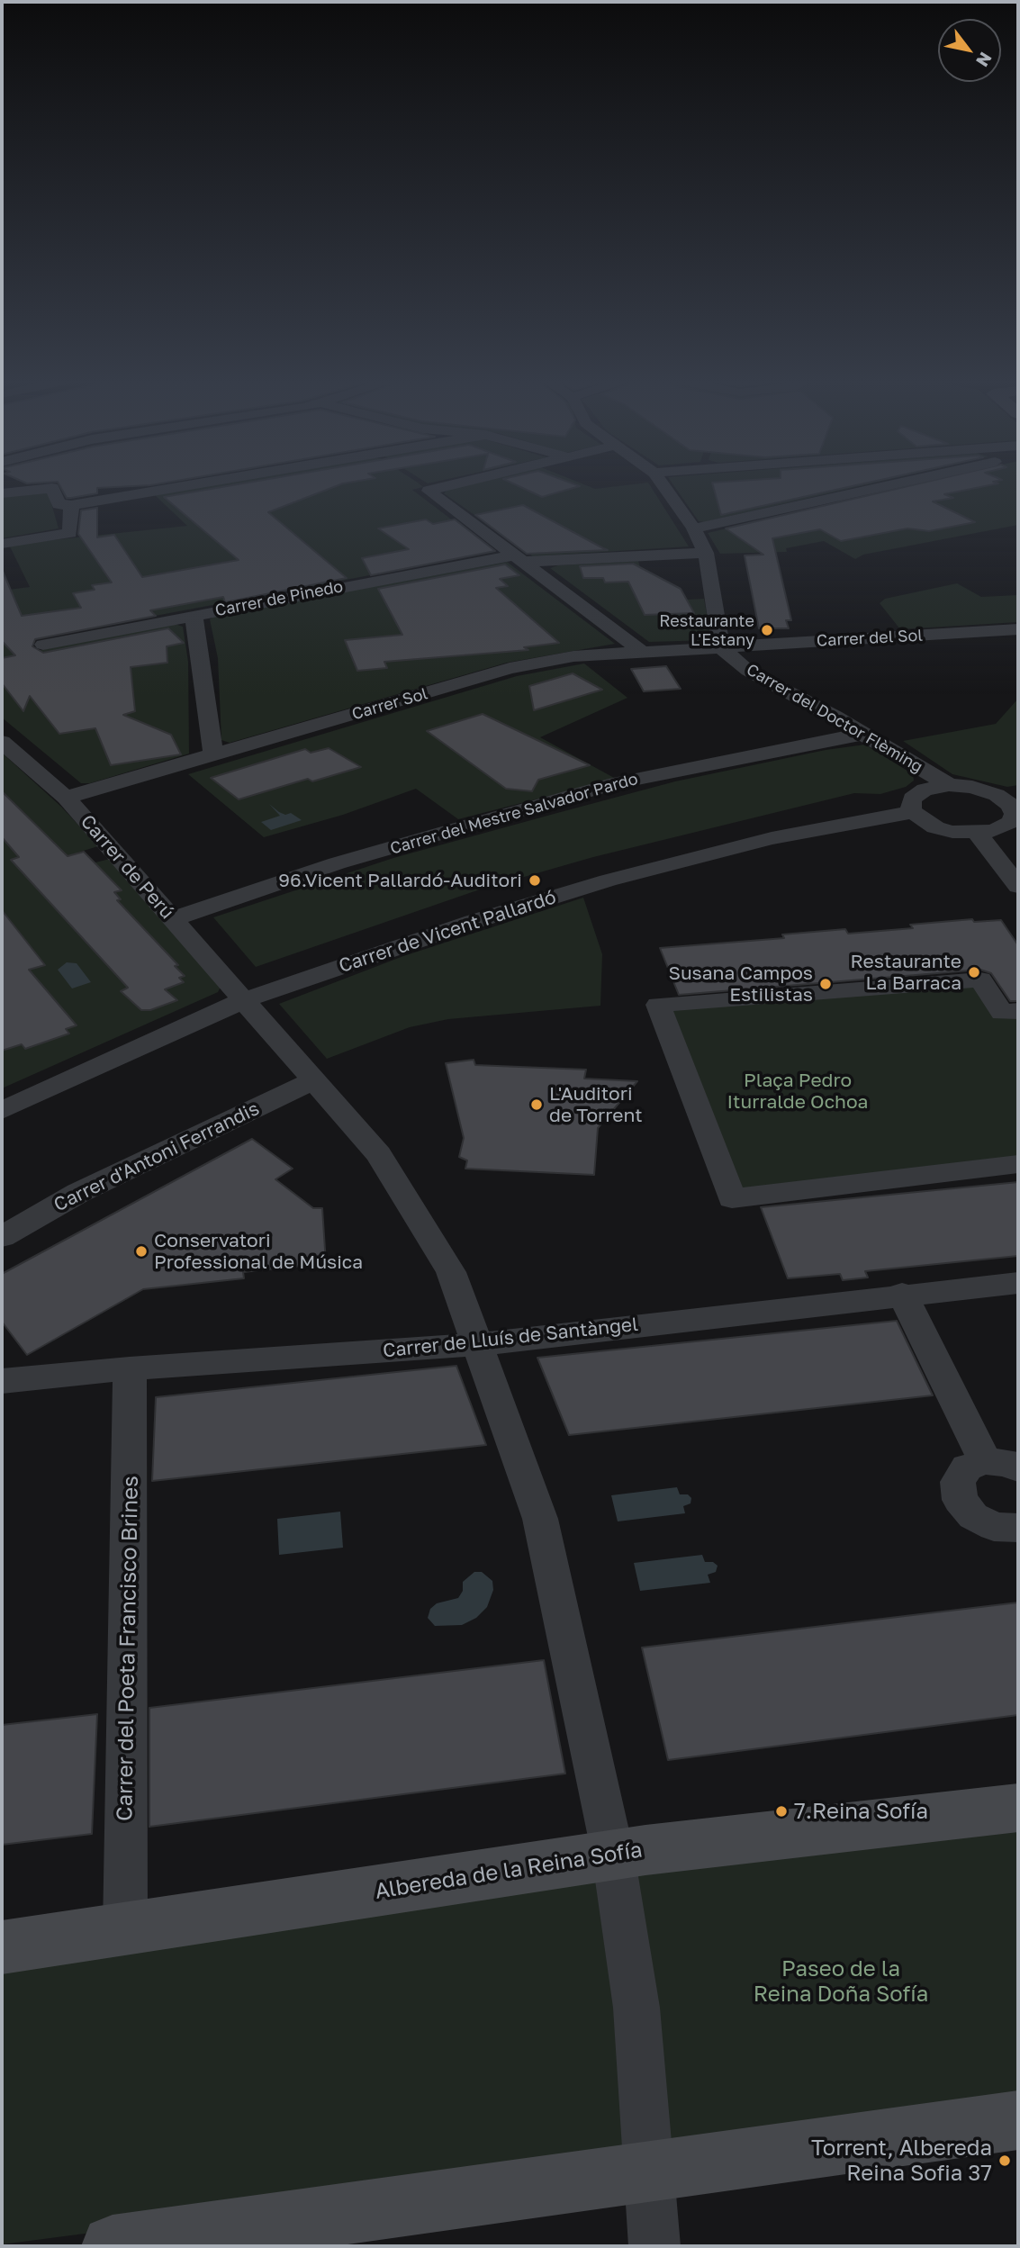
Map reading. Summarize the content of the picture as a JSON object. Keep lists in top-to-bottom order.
{
  "streets": {
    "street": [
      "Carrer de Pinedo",
      "Carrer del Sol",
      "Carrer Sol",
      "Carrer del Doctor Flèming",
      "Carrer del Mestre Salvador Pardo",
      "Carrer de Perú",
      "Carrer de Vicent Pallardó",
      "Carrer d'Antoni Ferrandis",
      "Carrer de Lluís de Santàngel",
      "Carrer del Poeta Francisco Brines",
      "Albereda de la Reina Sofía"
    ]
  },
  "crossings": [
    ["Carrer del Sol", "Carrer Sol"],
    ["Carrer del Sol", "Carrer del Doctor Flèming"],
    ["Carrer Sol", "Carrer del Doctor Flèming"],
    ["Carrer Sol", "Carrer de Perú"],
    ["Carrer del Doctor Flèming", "Carrer del Mestre Salvador Pardo"],
    ["Carrer del Mestre Salvador Pardo", "Carrer de Perú"],
    ["Carrer de Perú", "Carrer de Vicent Pallardó"],
    ["Carrer de Perú", "Carrer d'Antoni Ferrandis"],
    ["Carrer de Perú", "Carrer de Lluís de Santàngel"],
    ["Carrer de Perú", "Albereda de la Reina Sofía"],
    ["Carrer de Lluís de Santàngel", "Carrer del Poeta Francisco Brines"],
    ["Carrer del Poeta Francisco Brines", "Albereda de la Reina Sofía"]
  ],
  "parks": ["Plaça Pedro Iturralde Ochoa", "Paseo de la Reina Doña Sofía"],
  "places": [
    "Restaurante L'Estany",
    "96.Vicent Pallardó-Auditori",
    "Restaurante La Barraca",
    "Susana Campos Estilistas",
    "L'Auditori de Torrent",
    "Conservatori Professional de Música",
    "7.Reina Sofía",
    "Torrent, Albereda Reina Sofia 37"
  ],
  "north": "bottom right"
}
